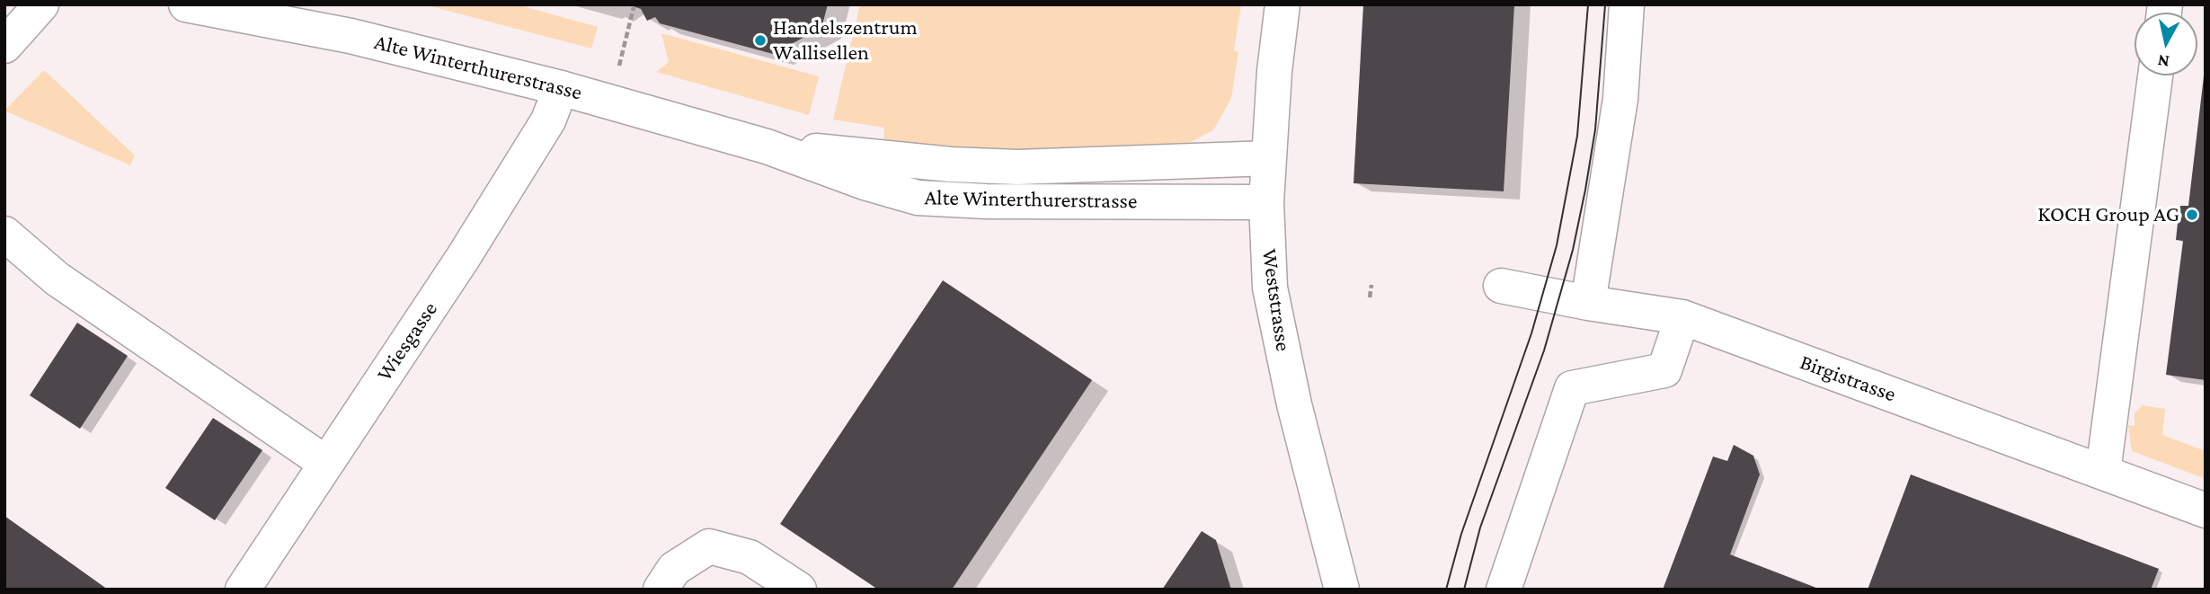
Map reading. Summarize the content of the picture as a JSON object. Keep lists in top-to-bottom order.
{
  "streets": {
    "street": [
      "Alte Winterthurerstrasse",
      "Weststrasse",
      "Wiesgasse",
      "Birgistrasse"
    ]
  },
  "crossings": [
    ["Alte Winterthurerstrasse", "Weststrasse"],
    ["Alte Winterthurerstrasse", "Wiesgasse"]
  ],
  "places": ["Handelszentrum Wallisellen", "KOCH Group AG"],
  "north": "bottom"
}
